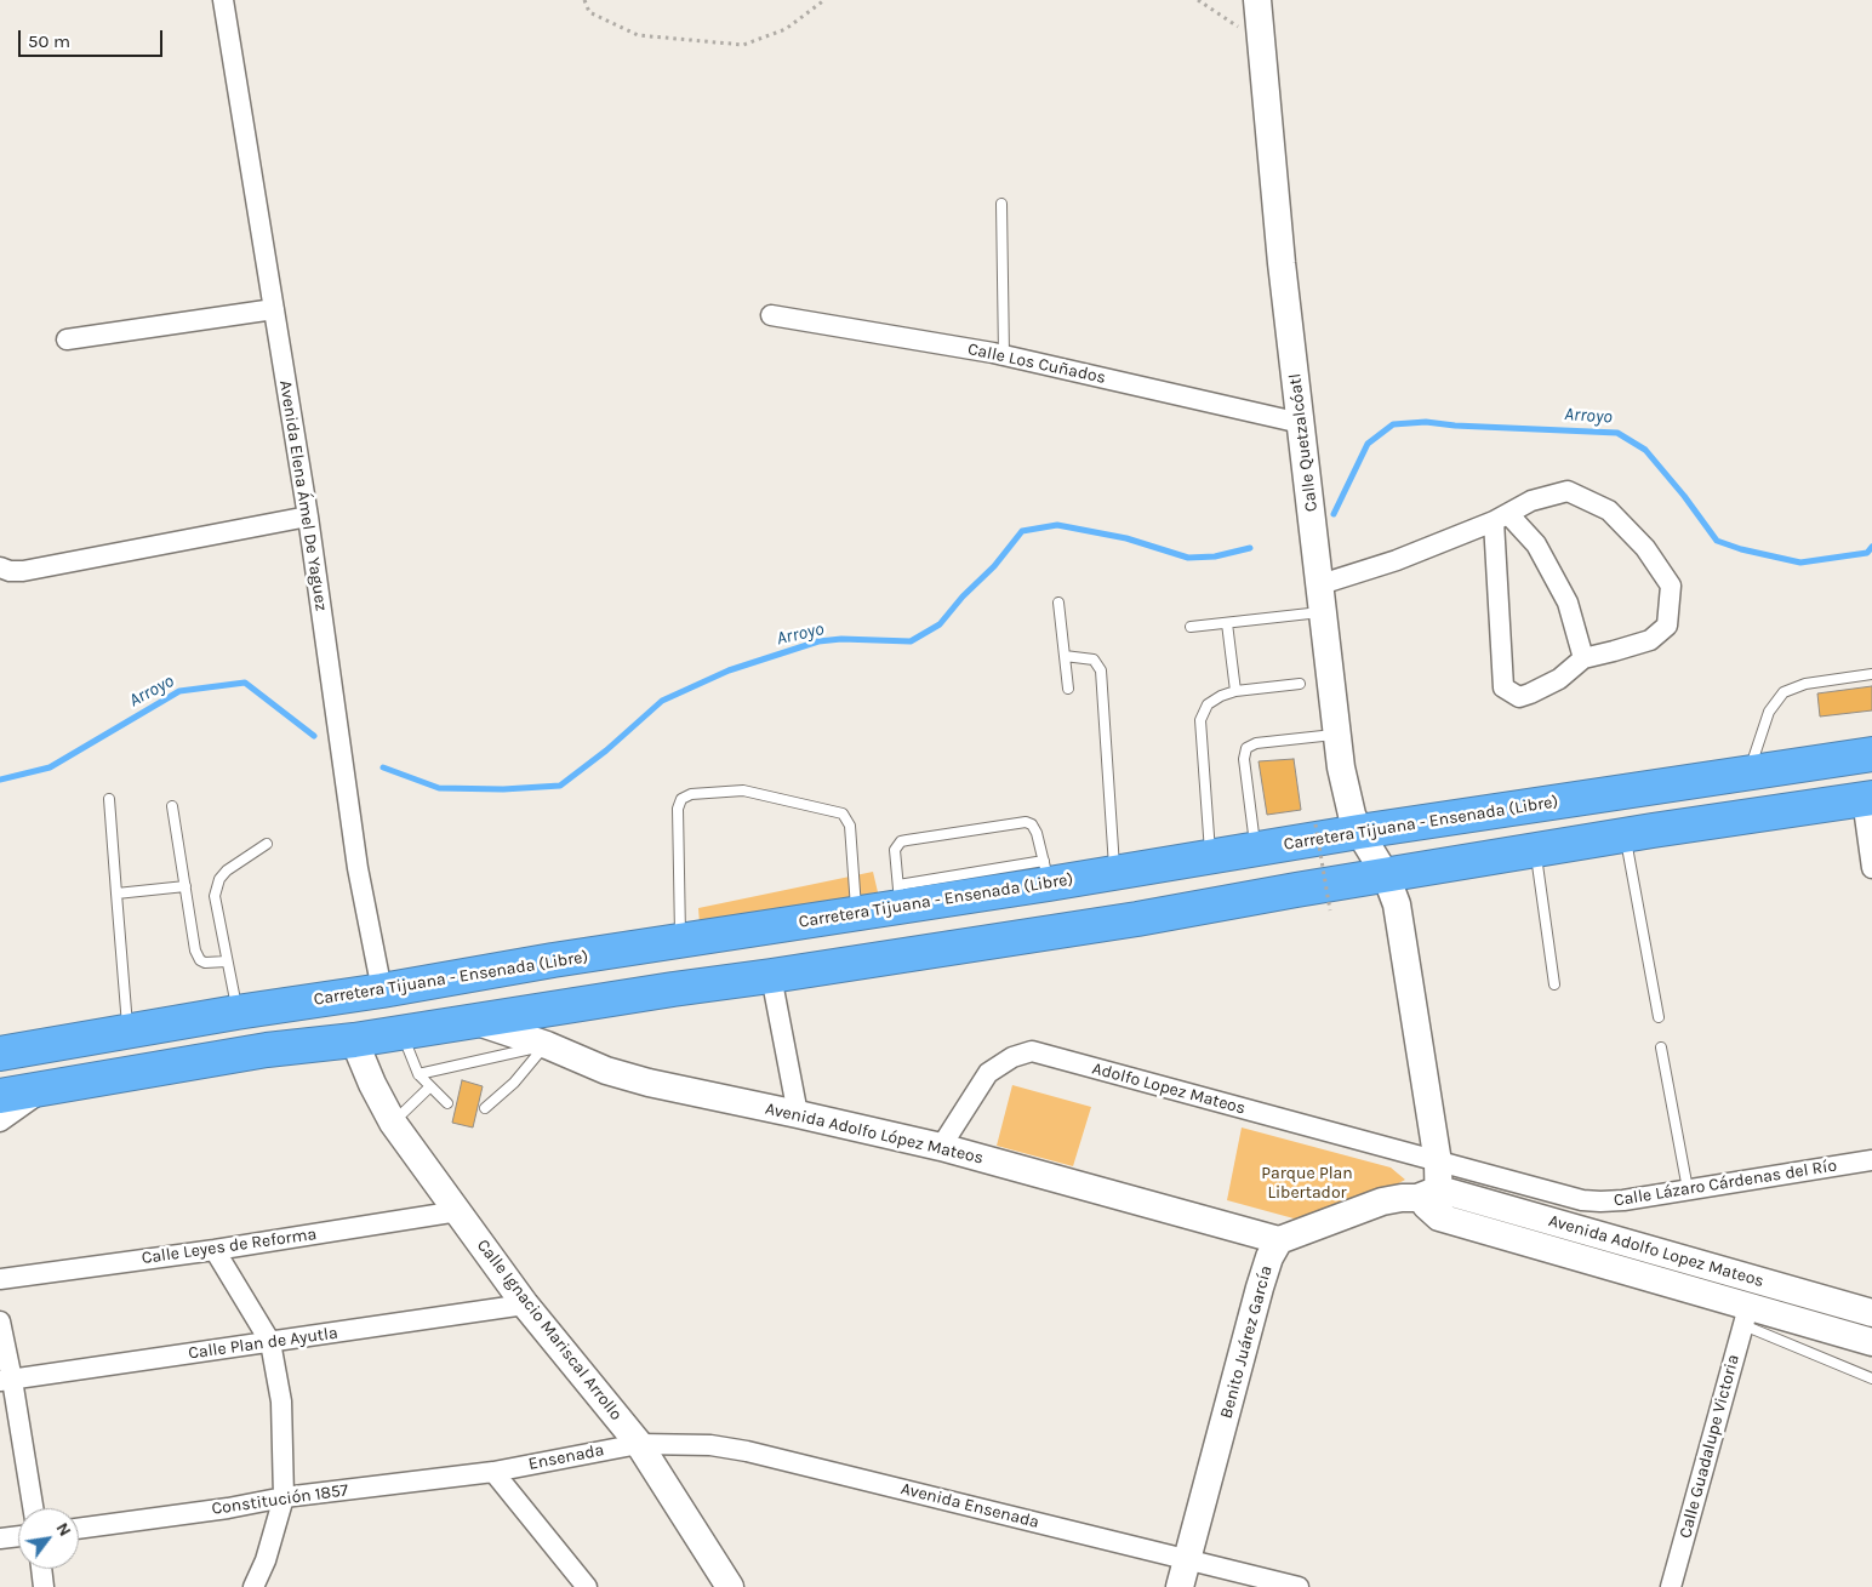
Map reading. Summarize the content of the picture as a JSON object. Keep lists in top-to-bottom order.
{
  "streets": {
    "highway": ["Carretera Tijuana - Ensenada (Libre)"],
    "main road": [
      "Calle Quetzalcóatl",
      "Avenida Adolfo López Mateos",
      "Avenida Adolfo Lopez Mateos",
      "Calle Ignacio Mariscal Arrollo",
      "Benito Juárez García"
    ],
    "street": [
      "Calle Los Cuñados",
      "Avenida Elena Ámel De Yaguez",
      "Adolfo Lopez Mateos",
      "Calle Lázaro Cárdenas del Río",
      "Calle Leyes de Reforma",
      "Calle Plan de Ayutla",
      "Calle Guadalupe Victoria",
      "Ensenada",
      "Constitución 1857",
      "Avenida Ensenada"
    ]
  },
  "crossings": [
    ["Calle Los Cuñados", "Calle Quetzalcóatl"],
    ["Calle Quetzalcóatl", "Carretera Tijuana - Ensenada (Libre)"],
    ["Avenida Elena Ámel De Yaguez", "Carretera Tijuana - Ensenada (Libre)"],
    ["Adolfo Lopez Mateos", "Avenida Adolfo López Mateos"],
    ["Adolfo Lopez Mateos", "Calle Lázaro Cárdenas del Río"],
    ["Adolfo Lopez Mateos", "Avenida Adolfo Lopez Mateos"],
    ["Avenida Adolfo López Mateos", "Benito Juárez García"],
    ["Calle Lázaro Cárdenas del Río", "Avenida Adolfo Lopez Mateos"],
    ["Calle Leyes de Reforma", "Calle Ignacio Mariscal Arrollo"],
    ["Avenida Adolfo Lopez Mateos", "Calle Guadalupe Victoria"],
    ["Calle Ignacio Mariscal Arrollo", "Calle Plan de Ayutla"],
    ["Calle Ignacio Mariscal Arrollo", "Ensenada"],
    ["Calle Ignacio Mariscal Arrollo", "Avenida Ensenada"],
    ["Benito Juárez García", "Avenida Ensenada"],
    ["Ensenada", "Constitución 1857"],
    ["Ensenada", "Avenida Ensenada"]
  ],
  "water": ["Arroyo"],
  "parks": ["Parque Plan Libertador"],
  "scale_bar": "50 m",
  "north": "top right"
}
